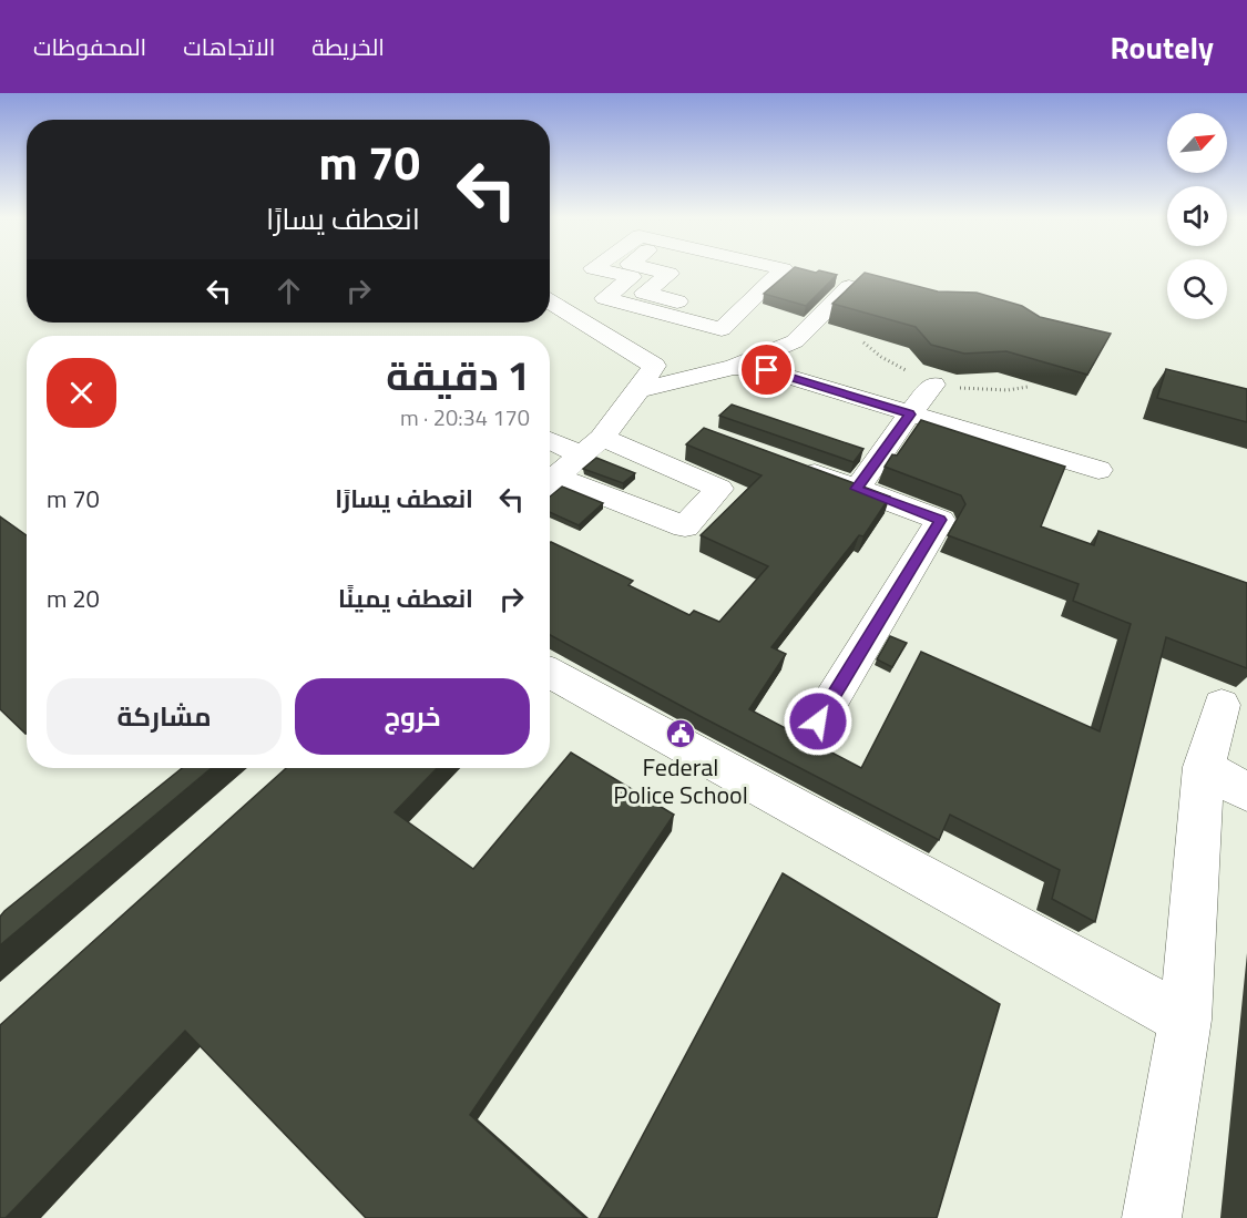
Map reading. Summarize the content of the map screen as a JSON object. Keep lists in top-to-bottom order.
{
  "places": {
    "public building": ["Federal Police School"]
  },
  "north": "top right",
  "page": {
    "header": "Routely",
    "nav": ["الخريطة", "الاتجاهات", "المحفوظات"],
    "turn": ["70 m", "انعطف يسارًا"],
    "heading": ["1 دقيقة", "170 m · 20:34"],
    "list": [
      {
        "name": "انعطف يسارًا",
        "value": "70 m"
      },
      {
        "name": "انعطف يمينًا",
        "value": "20 m"
      }
    ],
    "buttons": ["خروج", "مشاركة"]
  }
}
